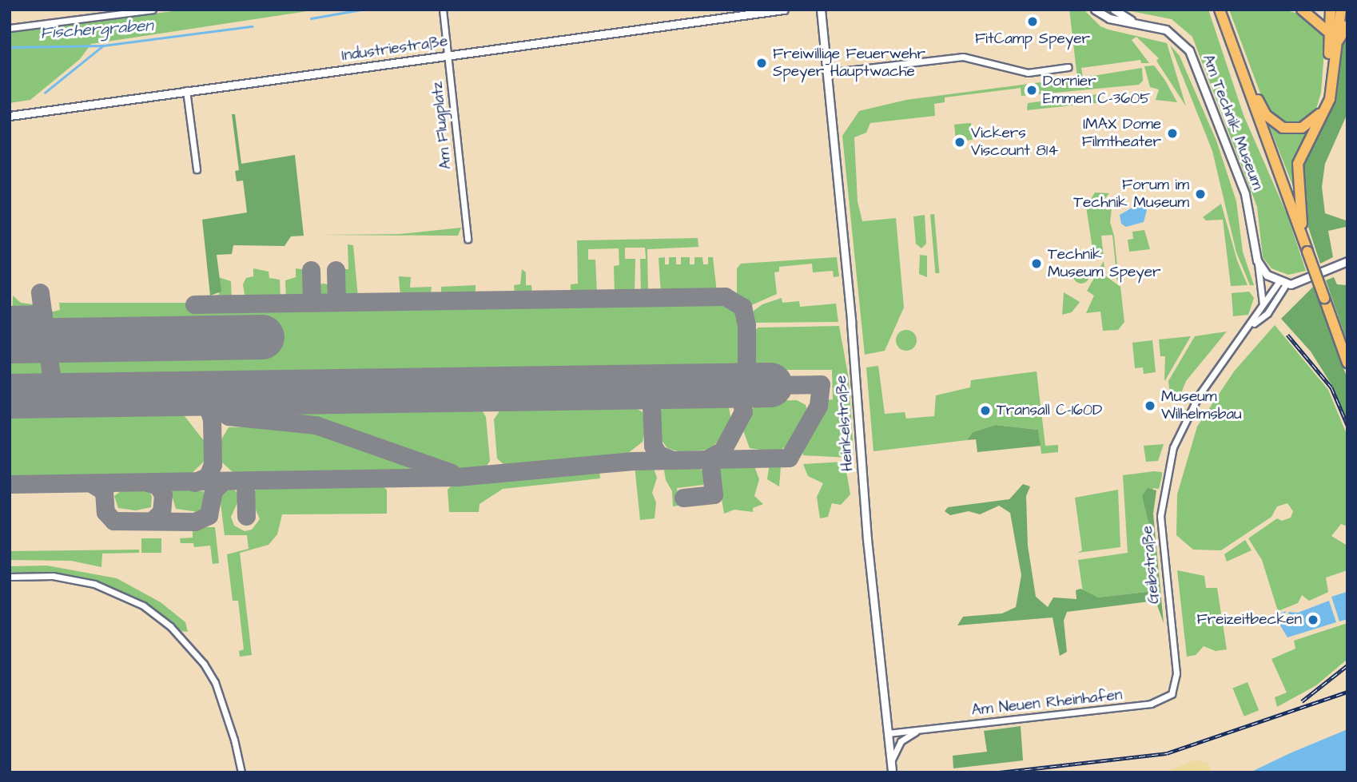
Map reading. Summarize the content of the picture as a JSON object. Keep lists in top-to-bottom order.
{
  "streets": {
    "street": [
      "Industriestraße",
      "Am Technik Museum",
      "Am Flugplatz",
      "Heinkelstraße",
      "Geibstraße",
      "Am Neuen Rheinhafen"
    ]
  },
  "crossings": [
    ["Industriestraße", "Am Flugplatz"],
    ["Am Technik Museum", "Geibstraße"],
    ["Heinkelstraße", "Am Neuen Rheinhafen"],
    ["Geibstraße", "Am Neuen Rheinhafen"]
  ],
  "water": ["Fischergraben"],
  "places": [
    "FitCamp Speyer",
    "Freiwillige Feuerwehr Speyer Hauptwache",
    "Dornier Emmen C-3605",
    "IMAX Dome Filmtheater",
    "Vickers Viscount 814",
    "Forum im Technik Museum",
    "Technik Museum Speyer",
    "Museum Wilhelmsbau",
    "Transall C-160D",
    "Freizeitbecken"
  ]
}
